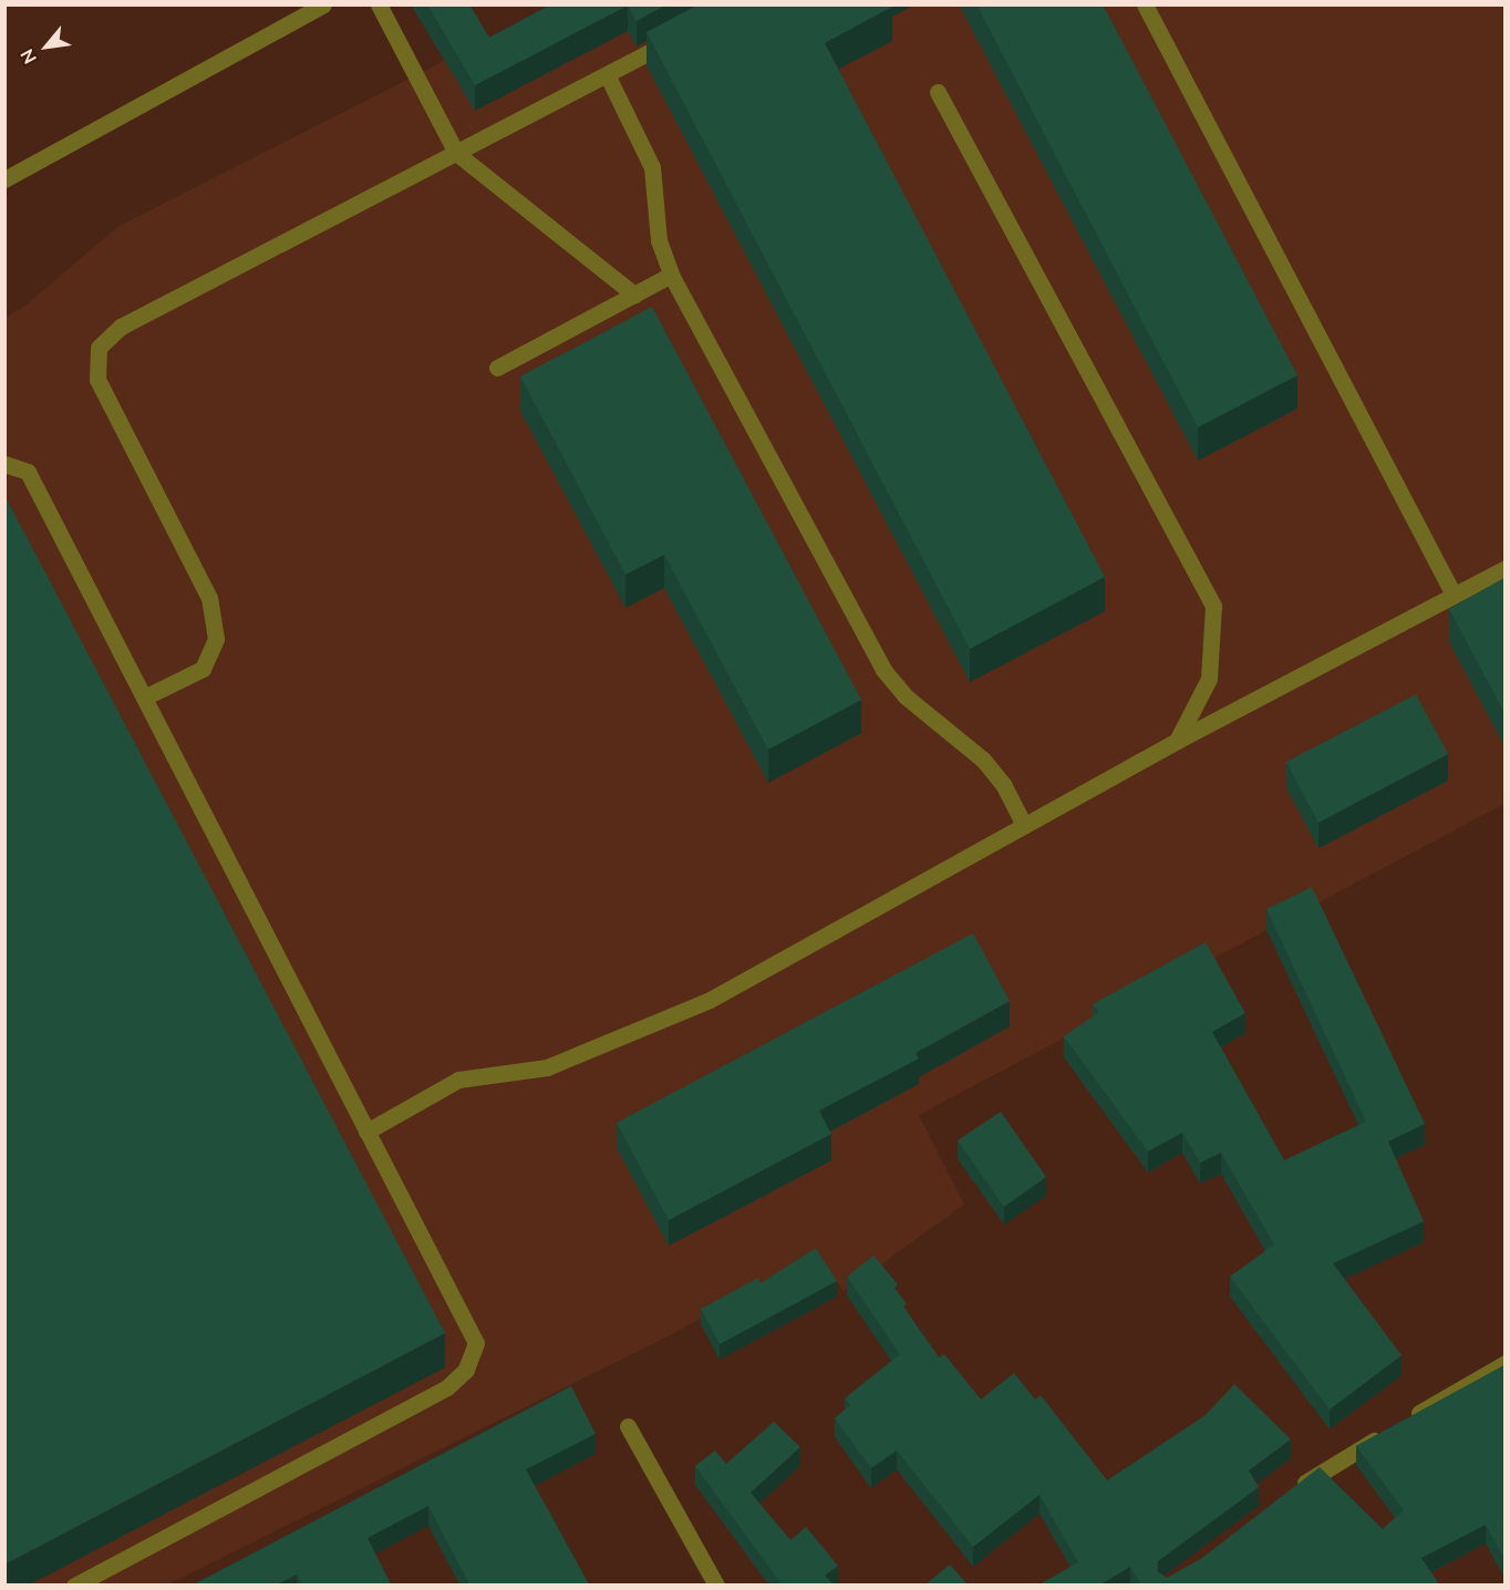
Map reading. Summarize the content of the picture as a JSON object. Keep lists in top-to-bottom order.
{
  "north": "bottom left"
}
